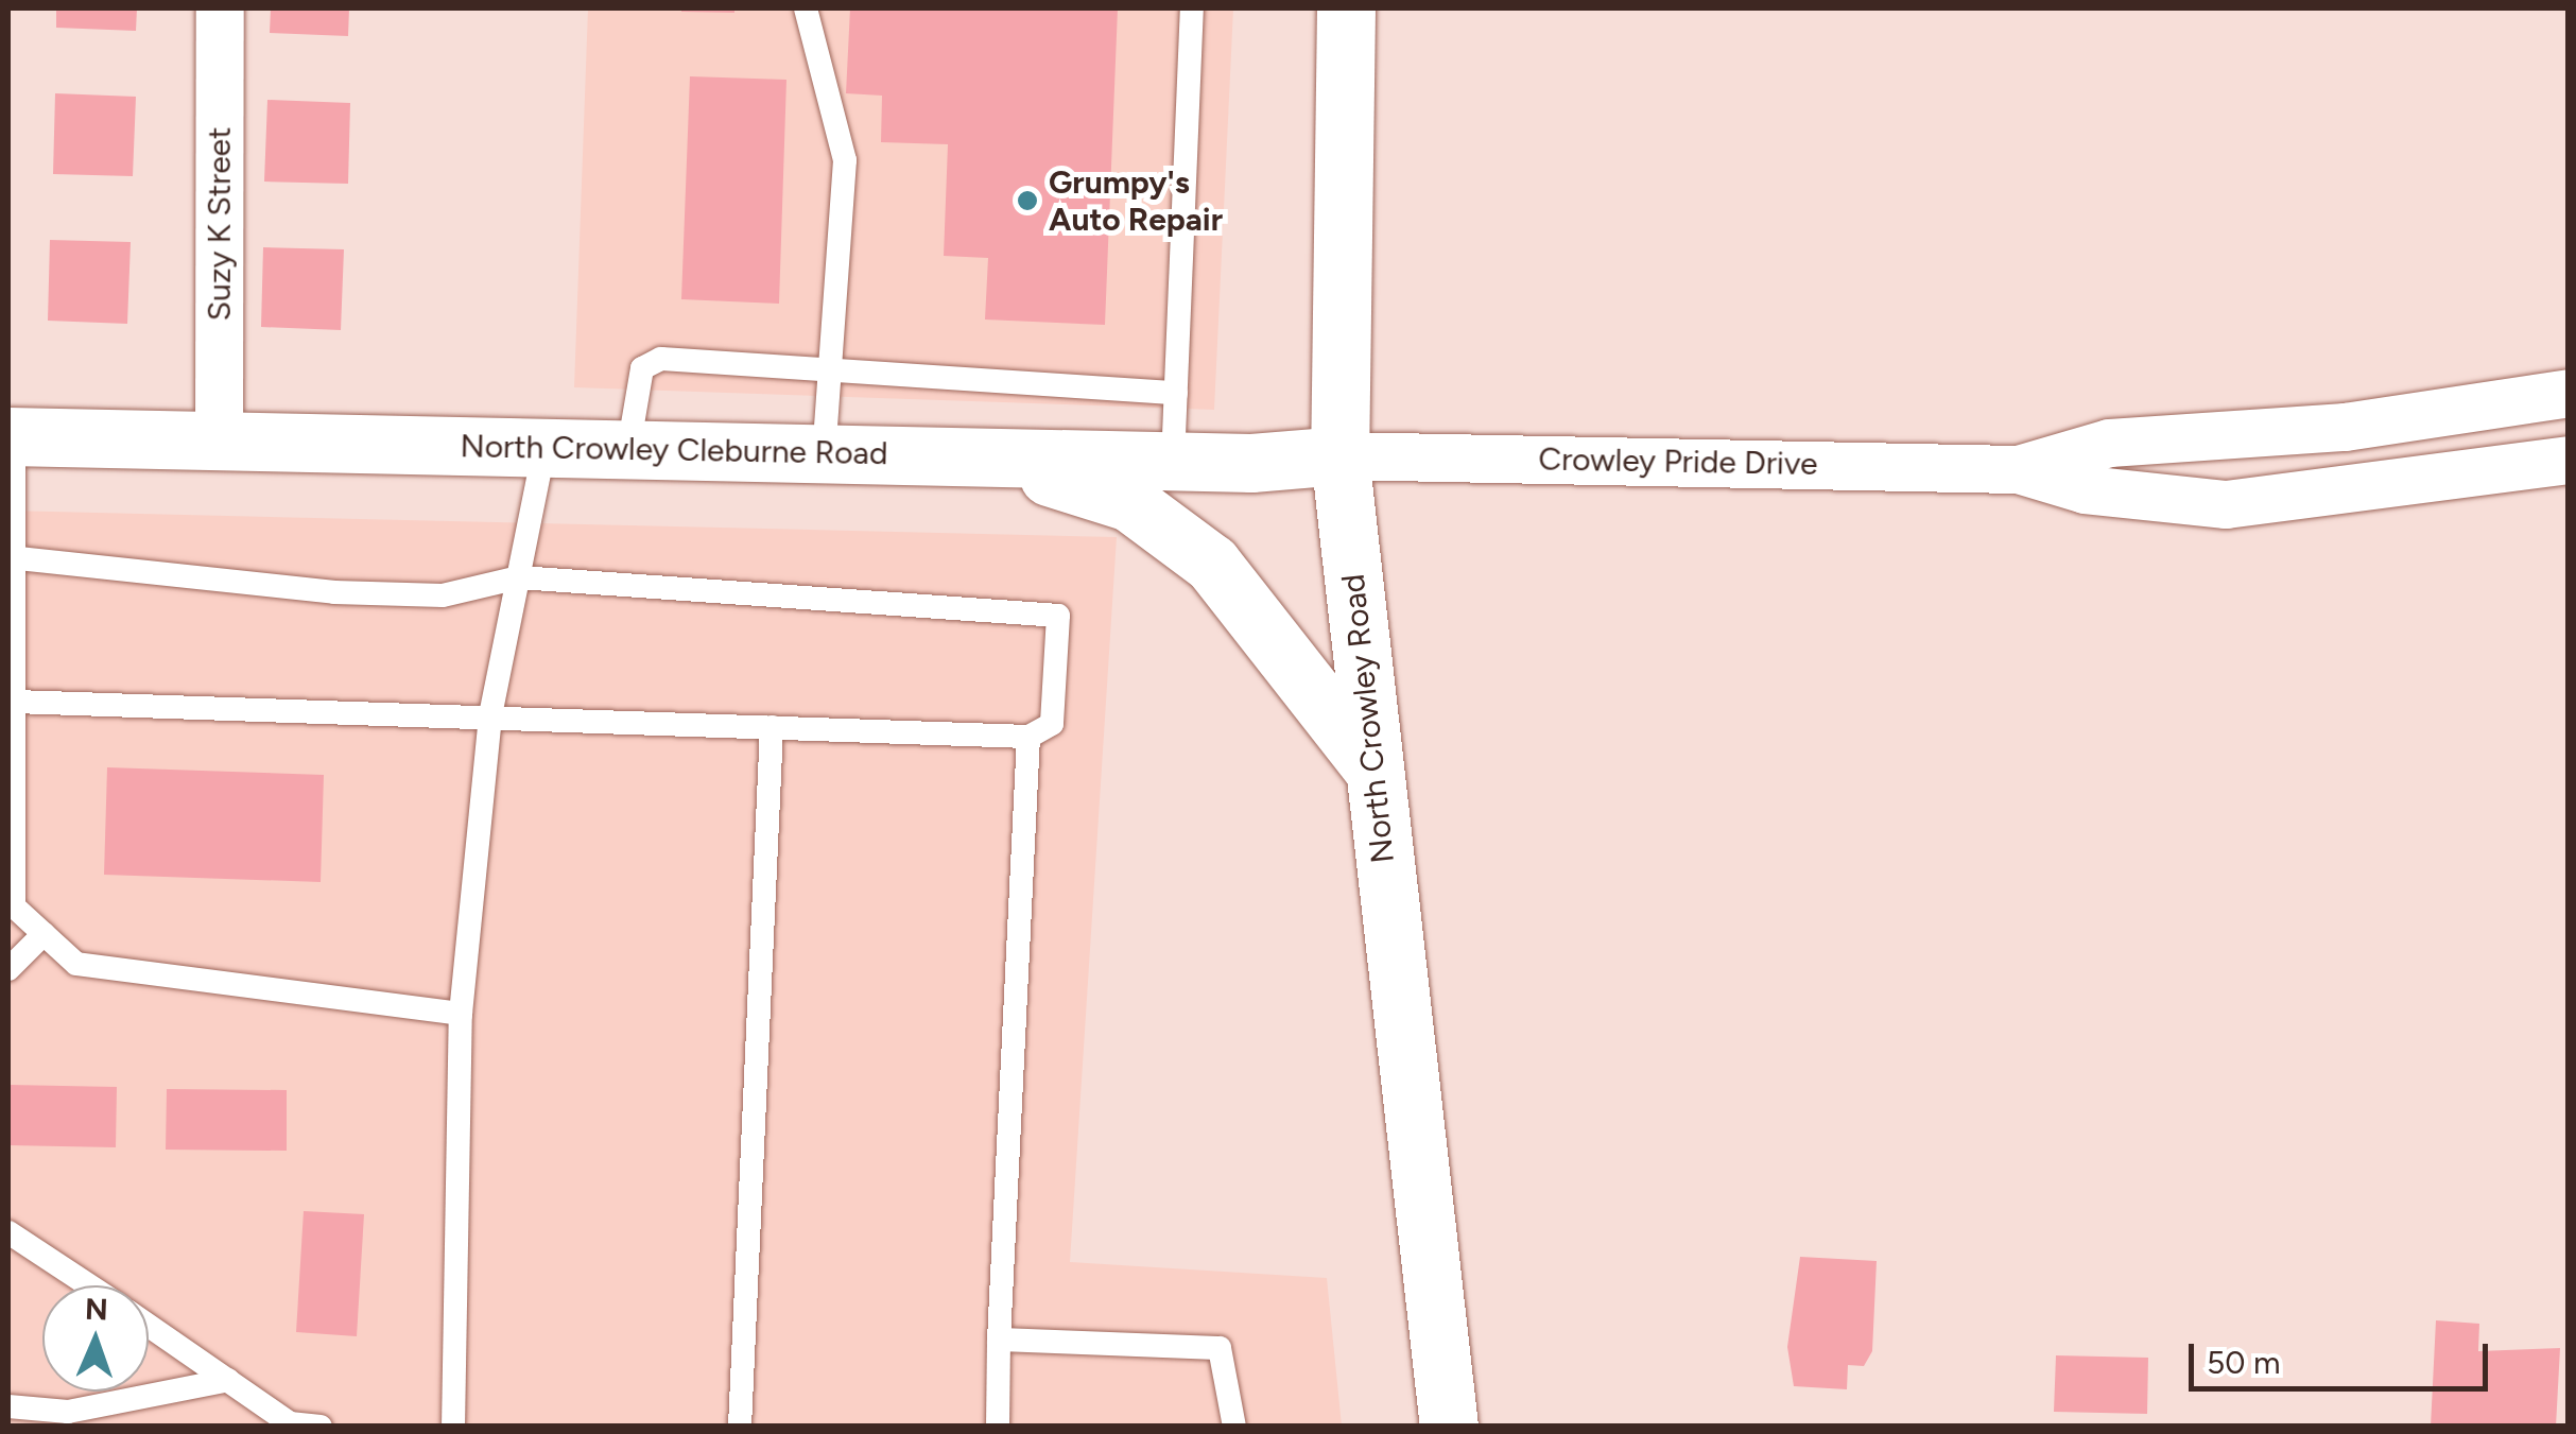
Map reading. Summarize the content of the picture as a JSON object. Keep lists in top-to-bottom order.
{
  "streets": {
    "main road": ["North Crowley Cleburne Road", "North Crowley Road"],
    "street": ["Suzy K Street", "Crowley Pride Drive"]
  },
  "crossings": [
    ["Suzy K Street", "North Crowley Cleburne Road"],
    ["North Crowley Cleburne Road", "Crowley Pride Drive"],
    ["North Crowley Cleburne Road", "North Crowley Road"],
    ["Crowley Pride Drive", "North Crowley Road"]
  ],
  "places": ["Grumpy's Auto Repair"],
  "scale_bar": "50 m",
  "north": "top"
}
